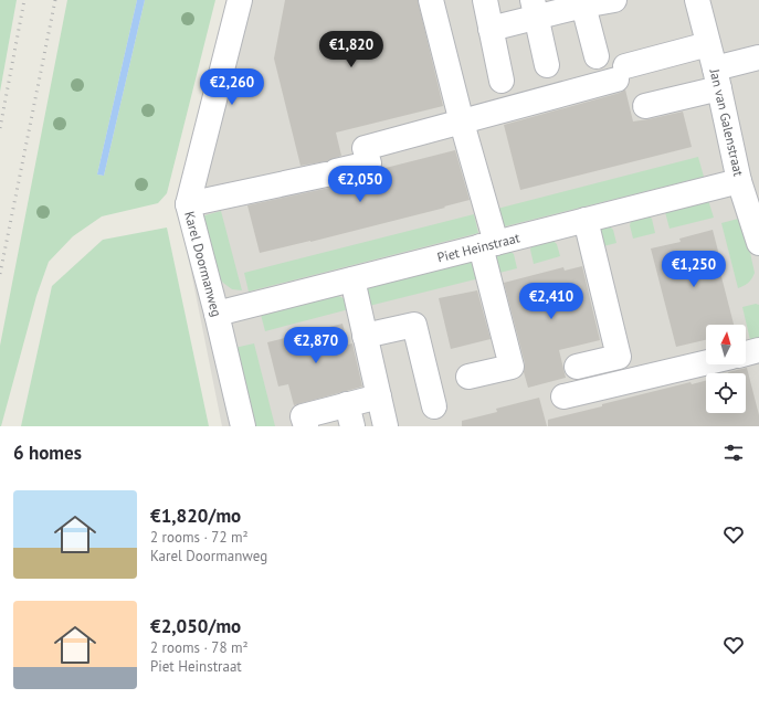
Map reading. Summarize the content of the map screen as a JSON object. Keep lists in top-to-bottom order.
{
  "streets": {
    "street": ["Jan van Galenstraat", "Piet Heinstraat", "Karel Doormanweg"]
  },
  "crossings": [
    ["Jan van Galenstraat", "Piet Heinstraat"],
    ["Piet Heinstraat", "Karel Doormanweg"]
  ],
  "north": "top",
  "page": {
    "price": [
      "€1,820",
      "€2,260",
      "€2,050",
      "€1,250",
      "€2,410",
      "€2,870"
    ],
    "heading": "6 homes",
    "list": [
      {
        "name": "€1,820/mo",
        "note": "2 rooms · 72 m² · Karel Doormanweg"
      },
      {
        "name": "€2,050/mo",
        "note": "2 rooms · 78 m² · Piet Heinstraat"
      }
    ]
  }
}
